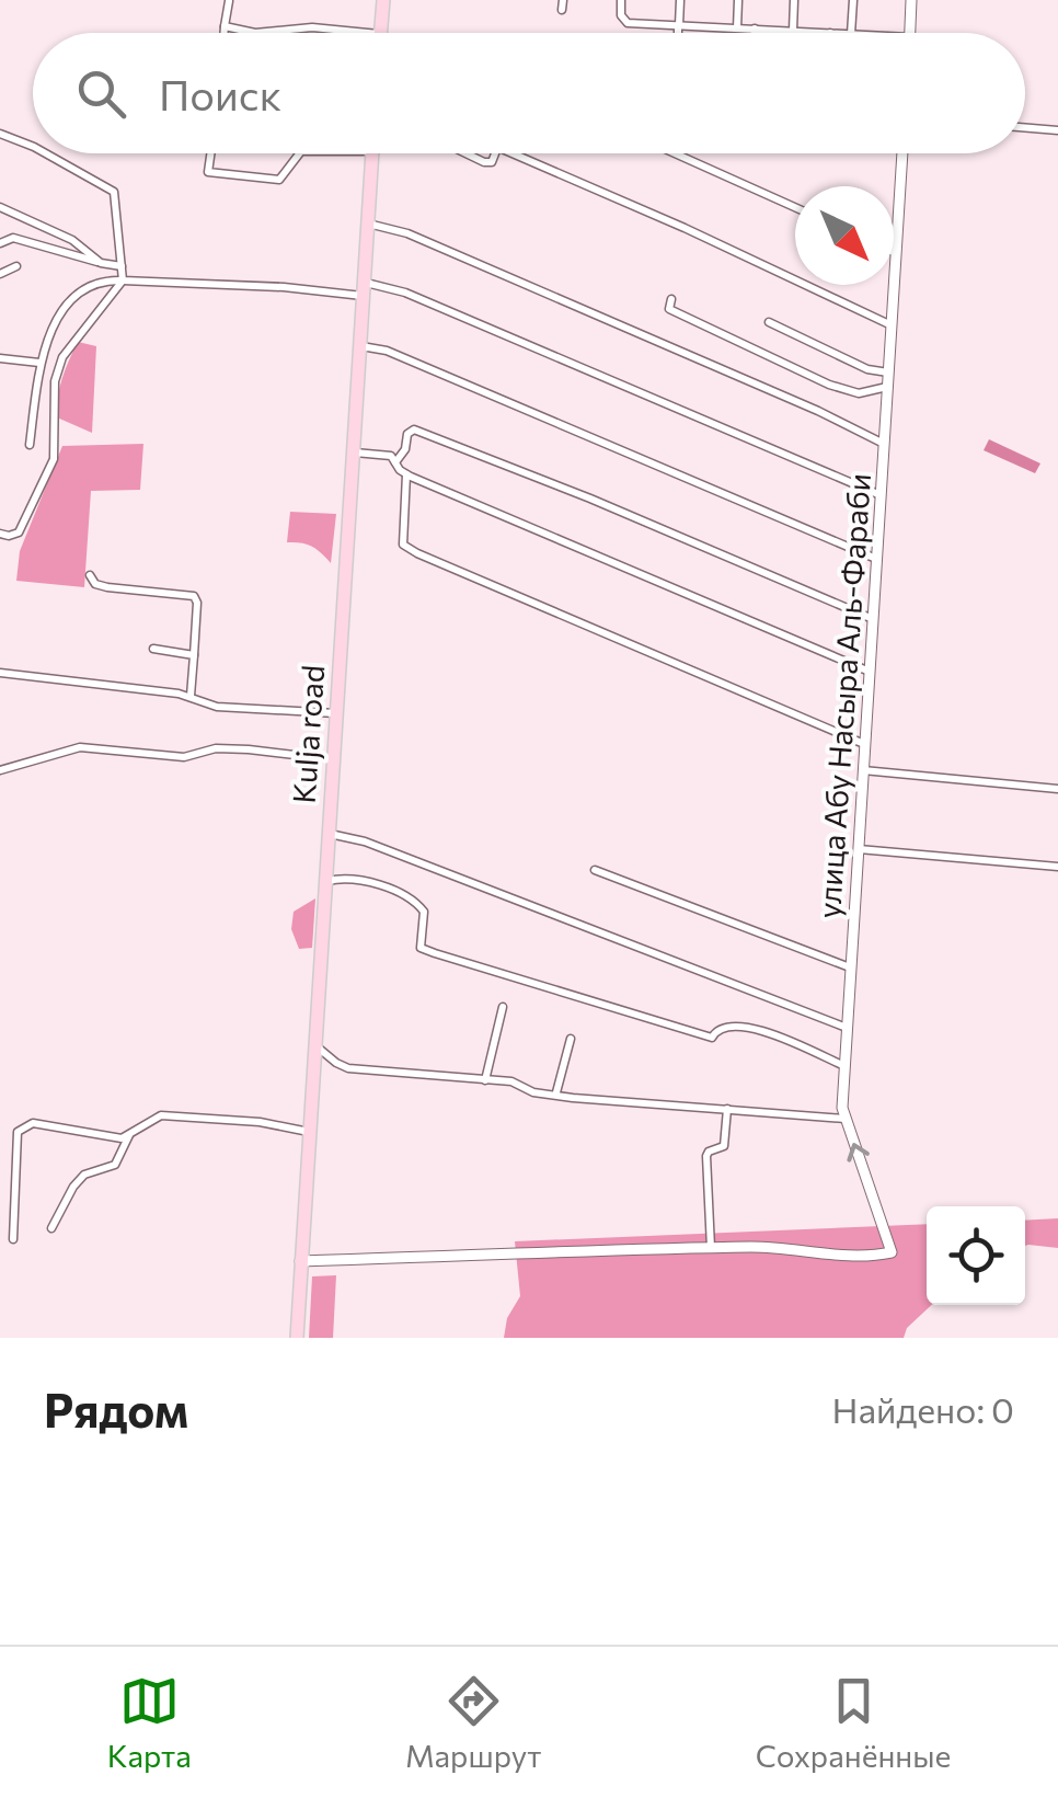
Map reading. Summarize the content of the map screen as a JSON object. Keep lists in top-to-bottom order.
{
  "streets": {
    "main road": ["Kulja road"],
    "street": ["улица Абу Насыра Аль-Фараби"]
  },
  "north": "bottom right",
  "page": {
    "search": "Поиск",
    "heading": ["Рядом", "Найдено: 0"],
    "nav": ["Карта", "Маршрут", "Сохранённые"]
  }
}
